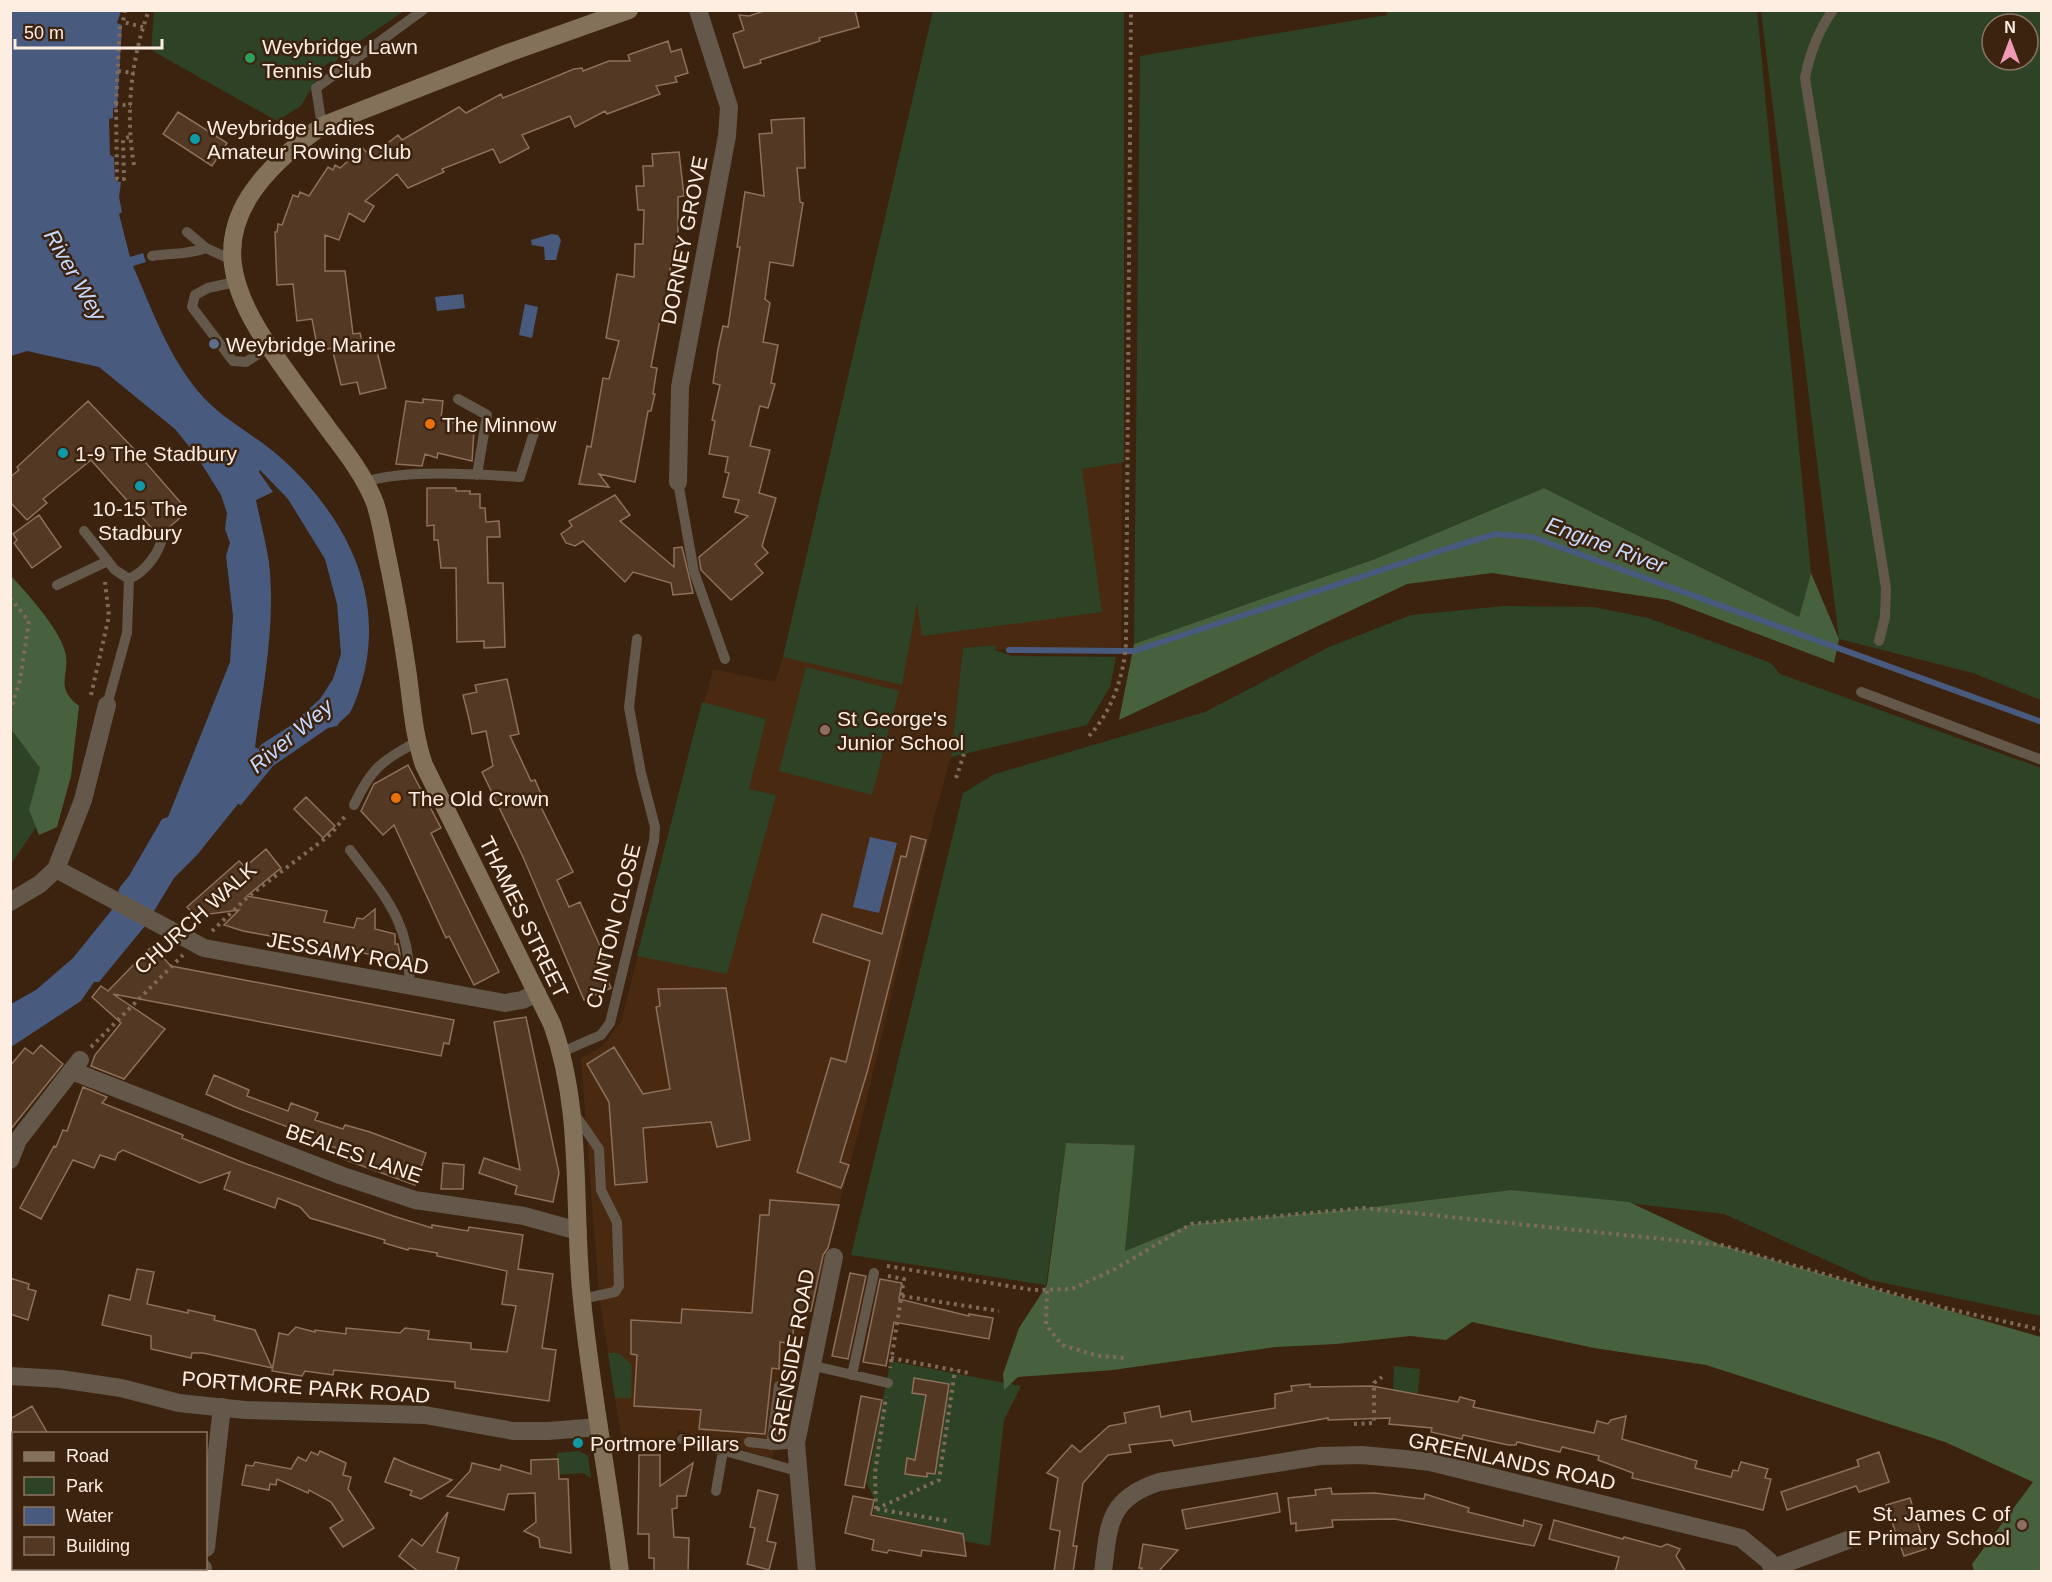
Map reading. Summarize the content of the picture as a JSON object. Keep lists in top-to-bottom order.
{
  "streets": {
    "street": [
      "DORNEY GROVE",
      "THAMES STREET",
      "JESSAMY ROAD",
      "BEALES LANE",
      "GRENSIDE ROAD",
      "PORTMORE PARK ROAD",
      "GREENLANDS ROAD"
    ],
    "lane": ["CLINTON CLOSE"],
    "path": ["CHURCH WALK"]
  },
  "crossings": [
    ["THAMES STREET", "CLINTON CLOSE"],
    ["THAMES STREET", "JESSAMY ROAD"],
    ["THAMES STREET", "BEALES LANE"],
    ["THAMES STREET", "PORTMORE PARK ROAD"],
    ["CHURCH WALK", "JESSAMY ROAD"],
    ["CHURCH WALK", "BEALES LANE"]
  ],
  "water": ["River Wey", "Engine River"],
  "places": [
    "Weybridge Lawn Tennis Club",
    "Weybridge Ladies Amateur Rowing Club",
    "Weybridge Marine",
    "The Minnow",
    "1-9 The Stadbury",
    "10-15 The Stadbury",
    "St George's Junior School",
    "The Old Crown",
    "Portmore Pillars",
    "St. James C of E Primary School"
  ],
  "legend": [
    "Road",
    "Park",
    "Water",
    "Building"
  ],
  "scale_bar": "50 m",
  "north": "top"
}
